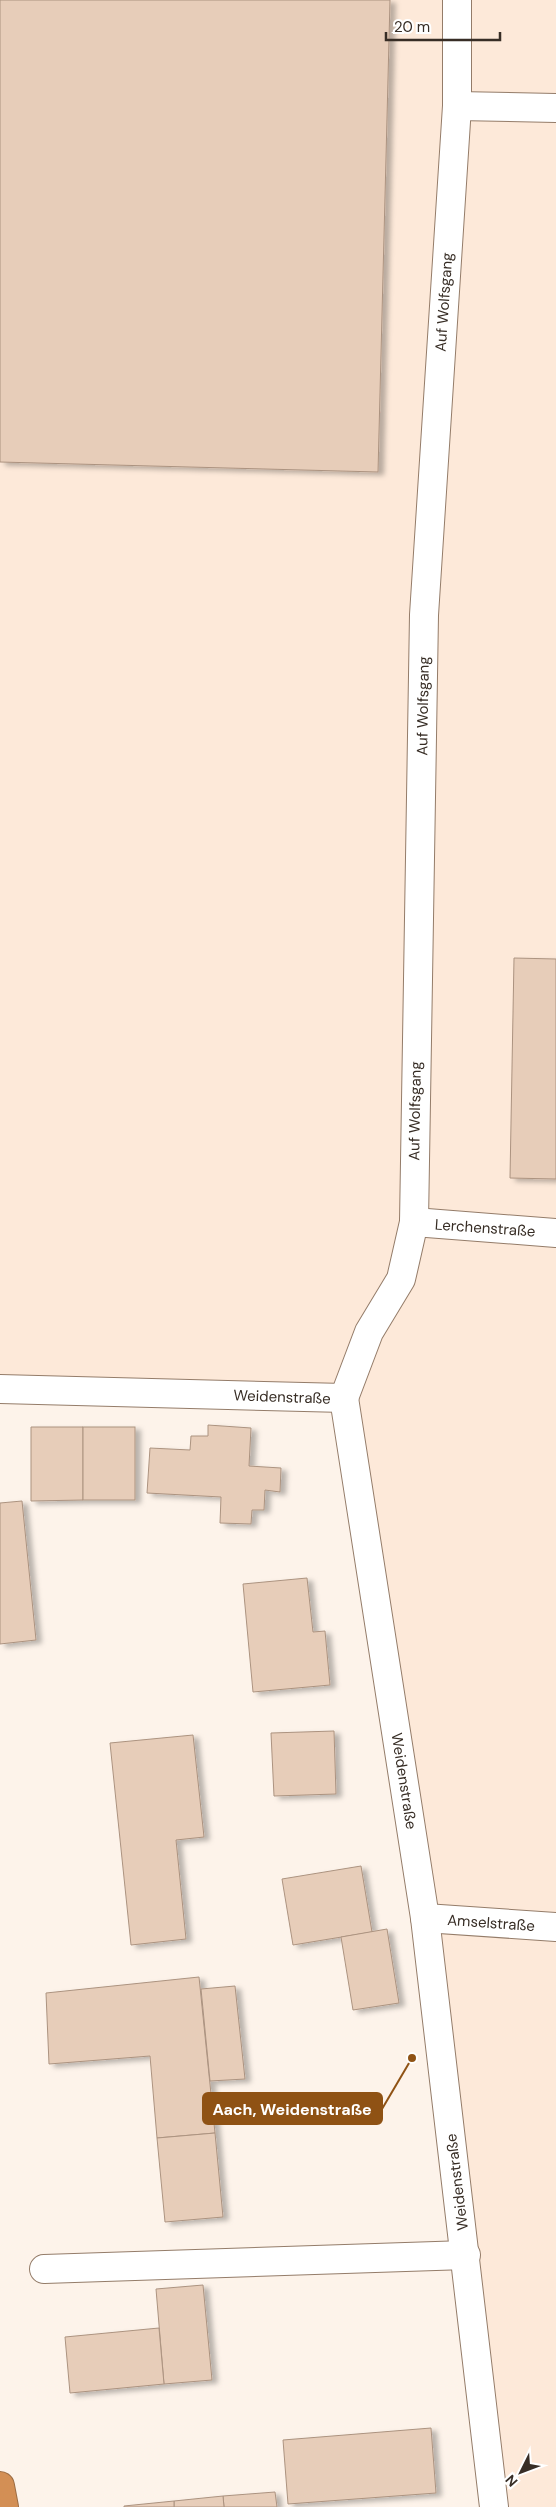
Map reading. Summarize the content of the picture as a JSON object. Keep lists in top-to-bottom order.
{
  "streets": {
    "street": [
      "Auf Wolfsgang",
      "Lerchenstraße",
      "Weidenstraße",
      "Amselstraße"
    ]
  },
  "crossings": [
    ["Auf Wolfsgang", "Lerchenstraße"],
    ["Auf Wolfsgang", "Weidenstraße"],
    ["Weidenstraße", "Amselstraße"]
  ],
  "places": ["Aach, Weidenstraße"],
  "scale_bar": "20 m",
  "north": "bottom left"
}
